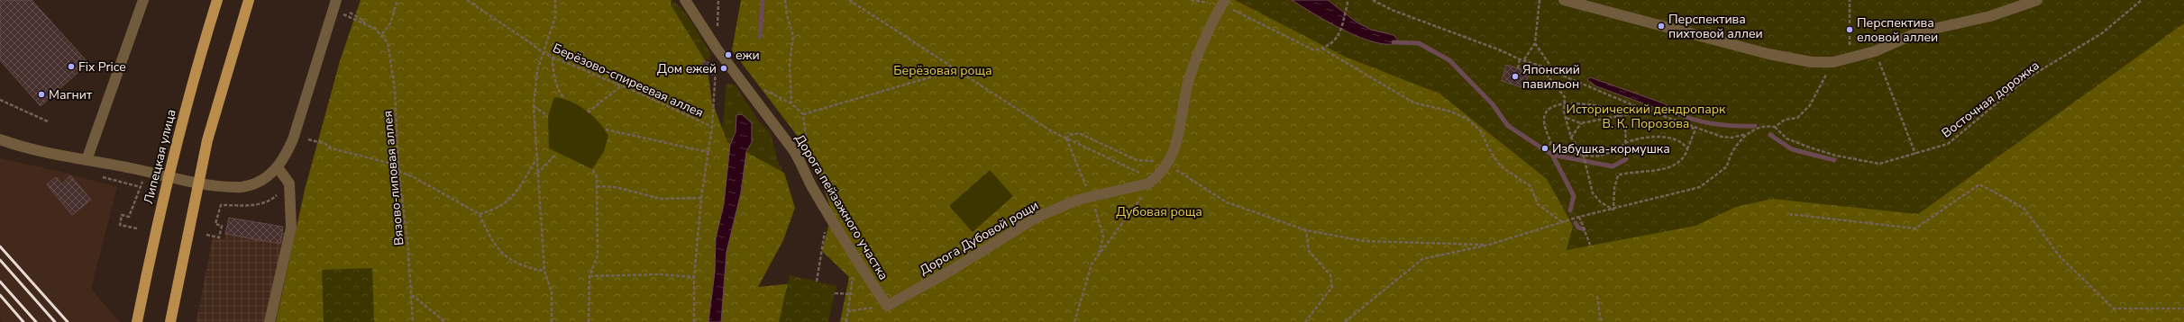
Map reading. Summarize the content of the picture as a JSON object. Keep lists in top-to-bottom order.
{
  "streets": {
    "main road": ["Липецкая улица"],
    "street": ["Дорога пейзажного участка", "Дорога Дубовой рощи"],
    "path": ["Берёзово-спиреевая аллея", "Восточная дорожка", "Вязово-липовая аллея"]
  },
  "crossings": [
    ["Дорога пейзажного участка", "Дорога Дубовой рощи"]
  ],
  "parks": ["Берёзовая роща", "Исторический дендропарк В. К. Порозова", "Дубовая роща"],
  "places": [
    "Перспектива пихтовой аллеи",
    "Перспектива еловой аллеи",
    "ежи",
    "Fix Price",
    "Дом ежей",
    "Японcкий павильон",
    "Магнит",
    "Избушка-кормушка"
  ]
}
